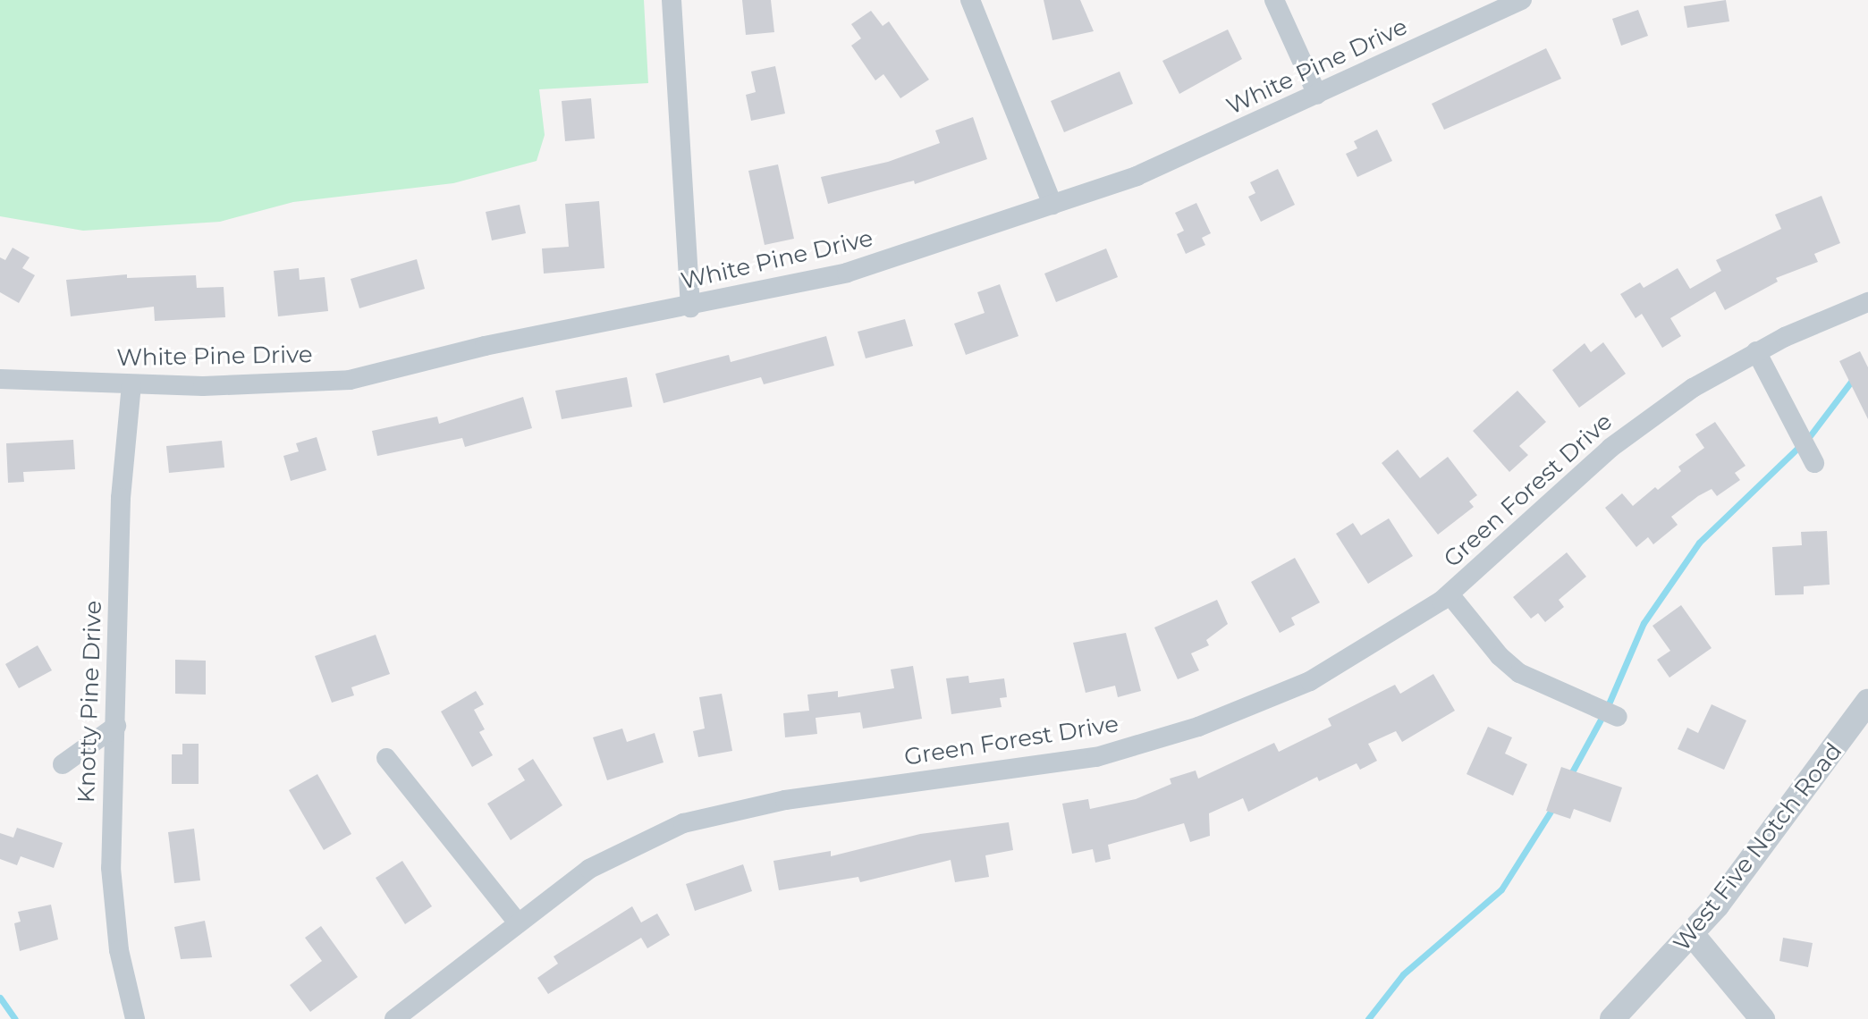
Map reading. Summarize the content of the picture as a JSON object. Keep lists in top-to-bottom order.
{
  "streets": {
    "street": [
      "White Pine Drive",
      "Green Forest Drive",
      "Knotty Pine Drive",
      "West Five Notch Road"
    ]
  },
  "crossings": [
    ["White Pine Drive", "Knotty Pine Drive"]
  ]
}
